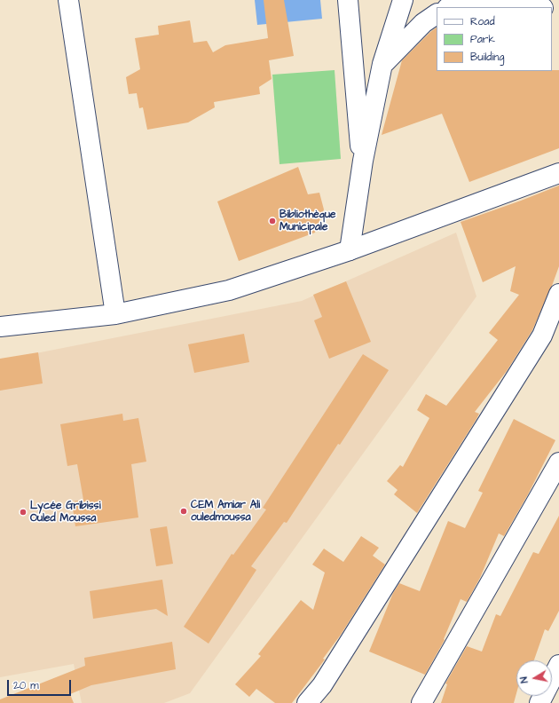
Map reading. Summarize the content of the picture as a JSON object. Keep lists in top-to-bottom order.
{
  "places": ["Bibliothèque Municipale", "CEM Amiar Ali ouledmoussa", "Lycée Gribissi Ouled Moussa"],
  "legend": ["Road", "Park", "Building"],
  "scale_bar": "20 m",
  "north": "left"
}
